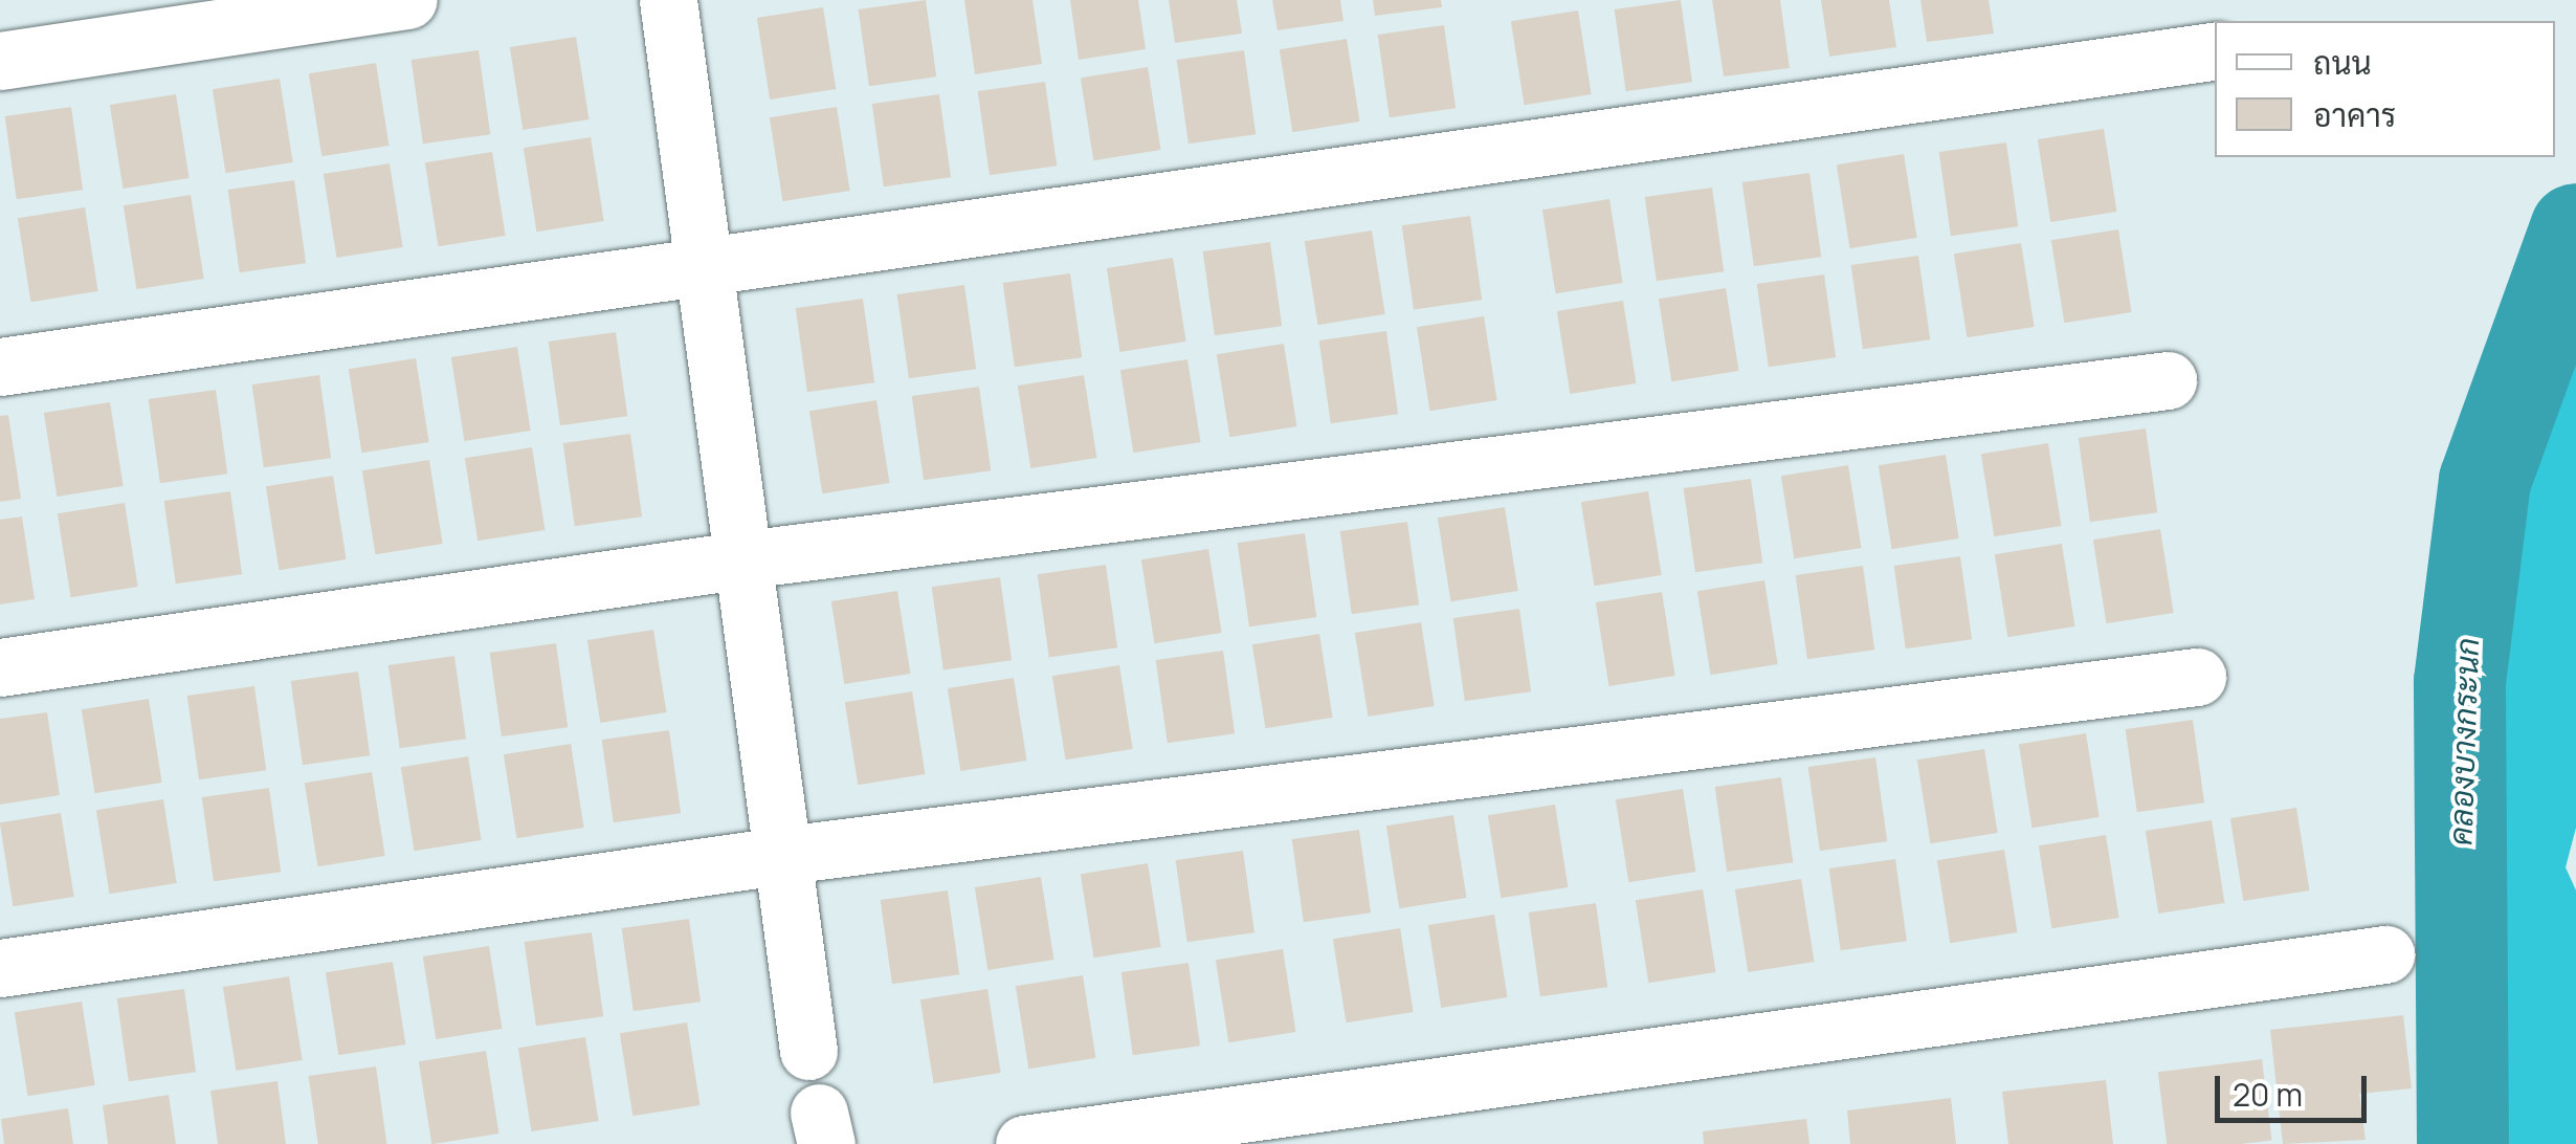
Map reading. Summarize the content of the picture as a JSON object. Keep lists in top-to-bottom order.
{
  "water": ["คลองบางกระนก"],
  "legend": ["ถนน", "อาคาร"],
  "scale_bar": "20 m"
}
